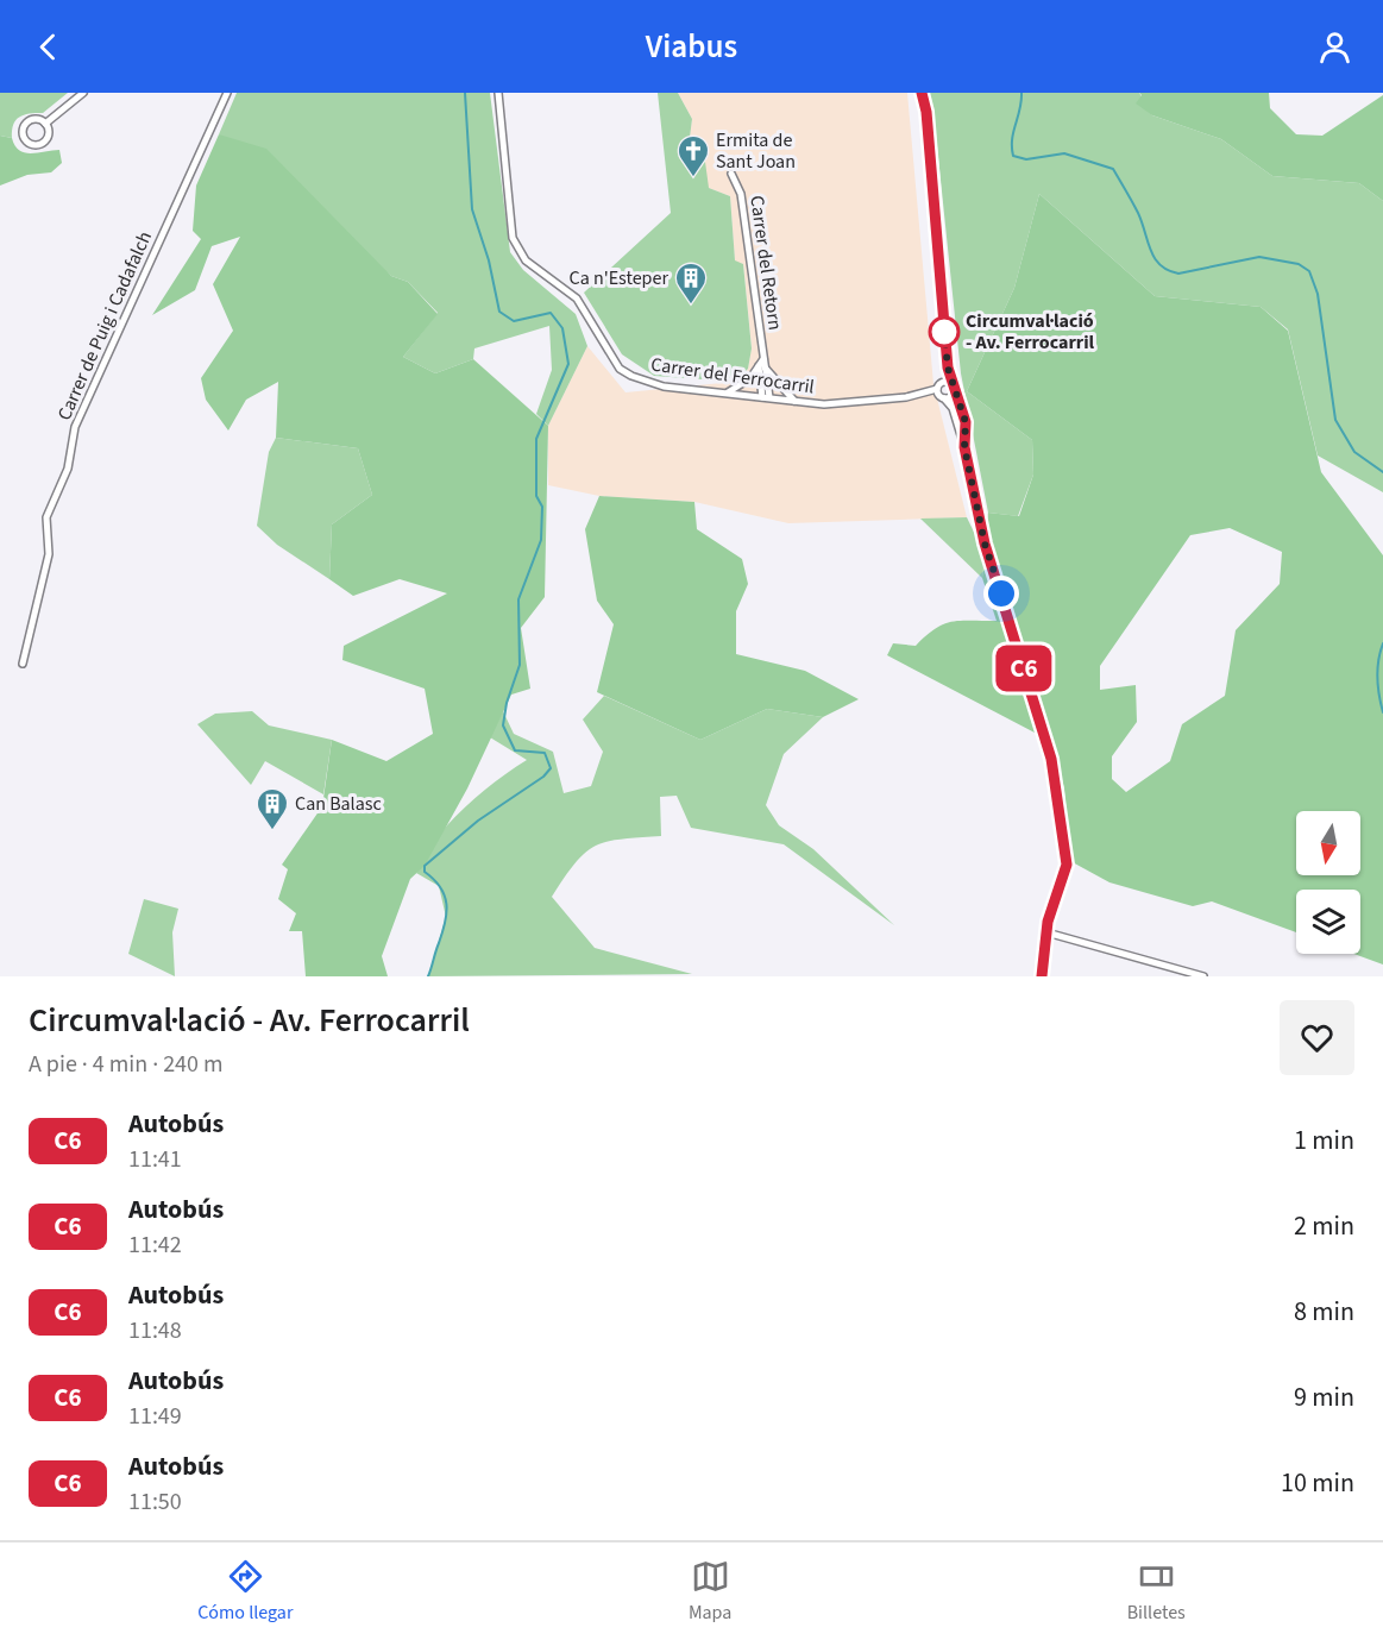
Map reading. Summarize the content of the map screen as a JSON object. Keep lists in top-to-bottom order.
{
  "streets": {
    "street": ["Carrer del Retorn", "Carrer de Puig i Cadafalch", "Carrer del Ferrocarril"]
  },
  "crossings": [
    ["Carrer del Retorn", "Carrer del Ferrocarril"]
  ],
  "places": {
    "church": ["Ermita de Sant Joan"],
    "building": ["Ca n'Esteper", "Can Balasc"],
    "other": ["Circumval·lació - Av. Ferrocarril"]
  },
  "lines": ["bus line C6"],
  "north": "bottom",
  "page": {
    "header": "Viabus",
    "on_map": "C6",
    "heading": ["Circumval·lació - Av. Ferrocarril", "A pie · 4 min · 240 m"],
    "list": [
      {
        "mark": "C6",
        "name": "Autobús",
        "note": "11:41",
        "value": "1 min"
      },
      {
        "mark": "C6",
        "name": "Autobús",
        "note": "11:42",
        "value": "2 min"
      },
      {
        "mark": "C6",
        "name": "Autobús",
        "note": "11:48",
        "value": "8 min"
      },
      {
        "mark": "C6",
        "name": "Autobús",
        "note": "11:49",
        "value": "9 min"
      },
      {
        "mark": "C6",
        "name": "Autobús",
        "note": "11:50",
        "value": "10 min"
      }
    ],
    "tabs": ["Cómo llegar", "Mapa", "Billetes"]
  }
}
